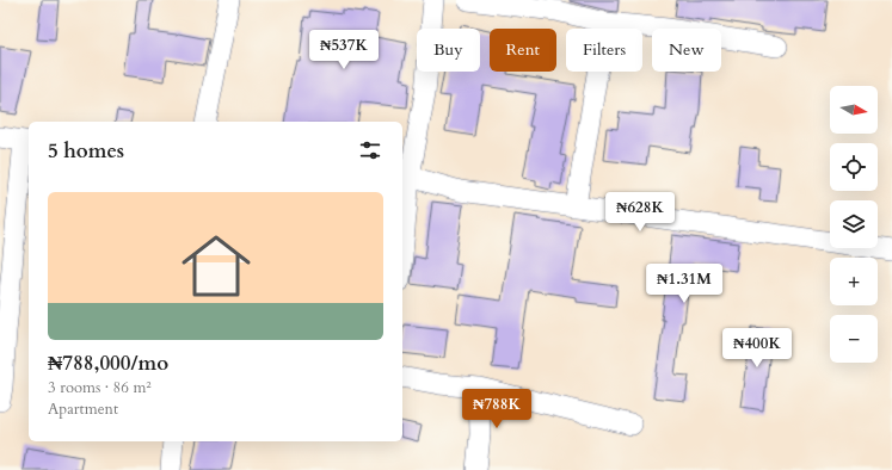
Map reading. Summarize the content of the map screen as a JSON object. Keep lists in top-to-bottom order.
{
  "north": "right",
  "page": {
    "chip": [
      "Buy",
      "Rent",
      "Filters",
      "New"
    ],
    "price": [
      "₦537K",
      "₦628K",
      "₦1.31M",
      "₦400K",
      "₦788K"
    ],
    "map_buttons": ["+", "−"],
    "heading": "5 homes",
    "list": [
      {
        "name": "₦788,000/mo",
        "note": "3 rooms · 86 m² · Apartment"
      }
    ]
  }
}
